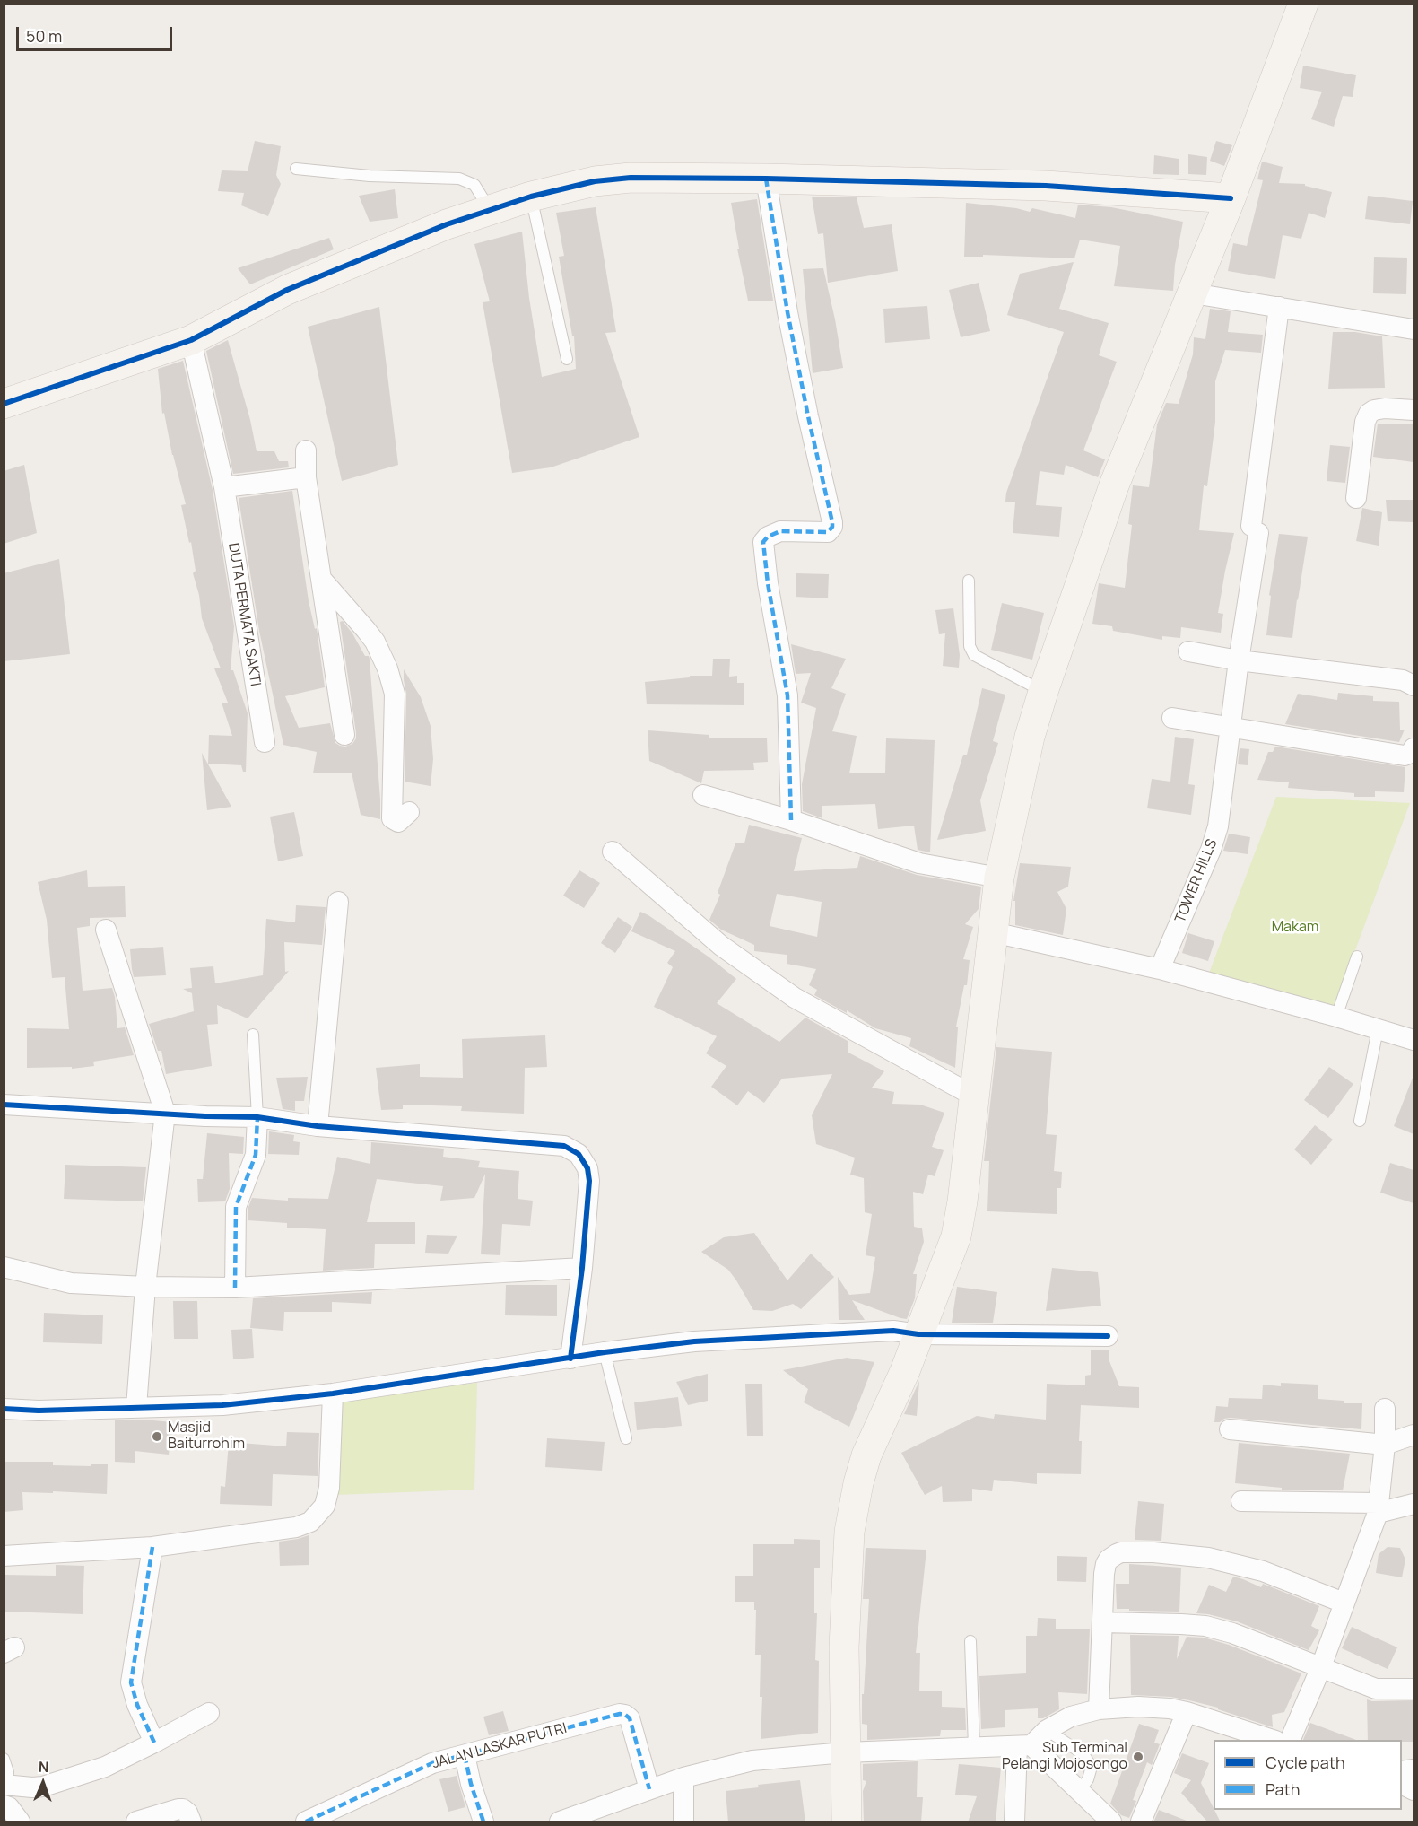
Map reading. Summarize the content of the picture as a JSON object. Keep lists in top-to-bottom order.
{
  "streets": {
    "street": ["DUTA PERMATA SAKTI", "TOWER HILLS", "JALAN LASKAR PUTRI"]
  },
  "parks": ["Makam"],
  "places": ["Masjid Baiturrohim", "Sub Terminal Pelangi Mojosongo"],
  "legend": ["Cycle path", "Path"],
  "scale_bar": "50 m",
  "north": "top"
}
